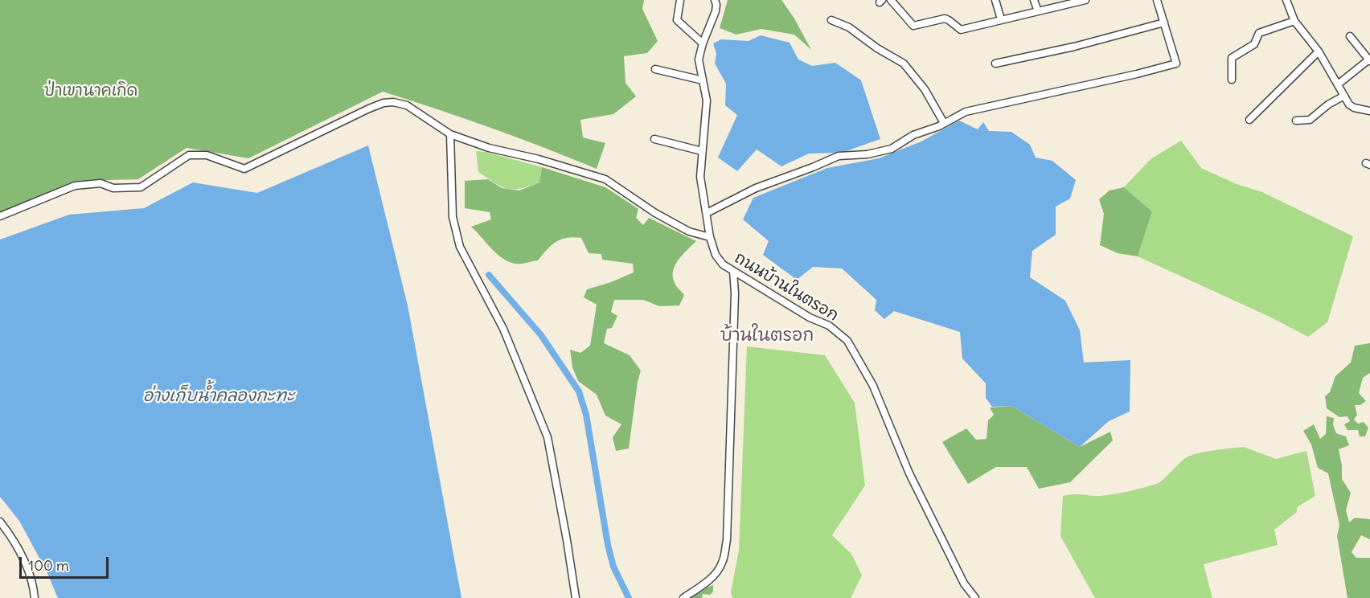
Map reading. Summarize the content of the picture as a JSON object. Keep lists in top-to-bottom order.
{
  "streets": {
    "street": ["ถนนบ้านในตรอก"]
  },
  "districts": ["บ้านในตรอก"],
  "water": ["อ่างเก็บน้ำคลองกะทะ"],
  "parks": ["ป่าเขานาคเกิด"],
  "scale_bar": "100 m"
}
